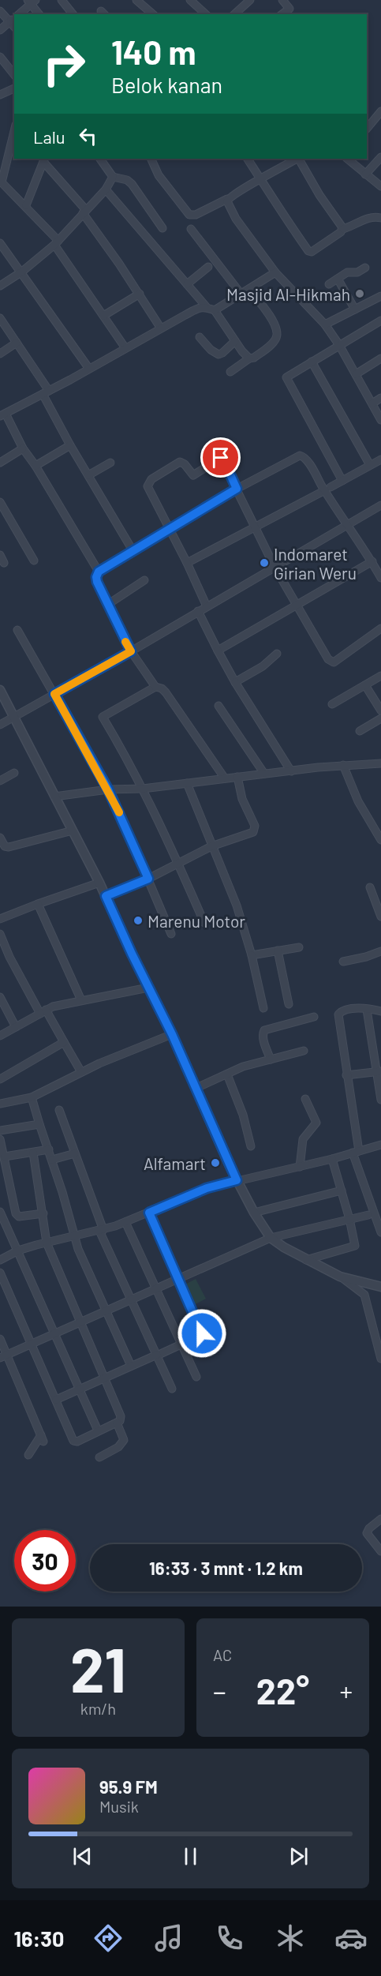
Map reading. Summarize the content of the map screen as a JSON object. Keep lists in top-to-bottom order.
{
  "places": [
    "Masjid Al-Hikmah",
    "Indomaret Girian Weru",
    "Marenu Motor",
    "Alfamart"
  ],
  "page": {
    "turn": ["140 m", "Belok kanan"],
    "then": "Lalu",
    "limit": "30",
    "trip": "16:33 · 3 mnt · 1.2 km",
    "tile": [
      ["21", "km/h"],
      "AC"
    ],
    "heat": ["−", "22°", "+"],
    "song": ["95.9 FM", "Musik"],
    "tabs": "16:30"
  }
}
